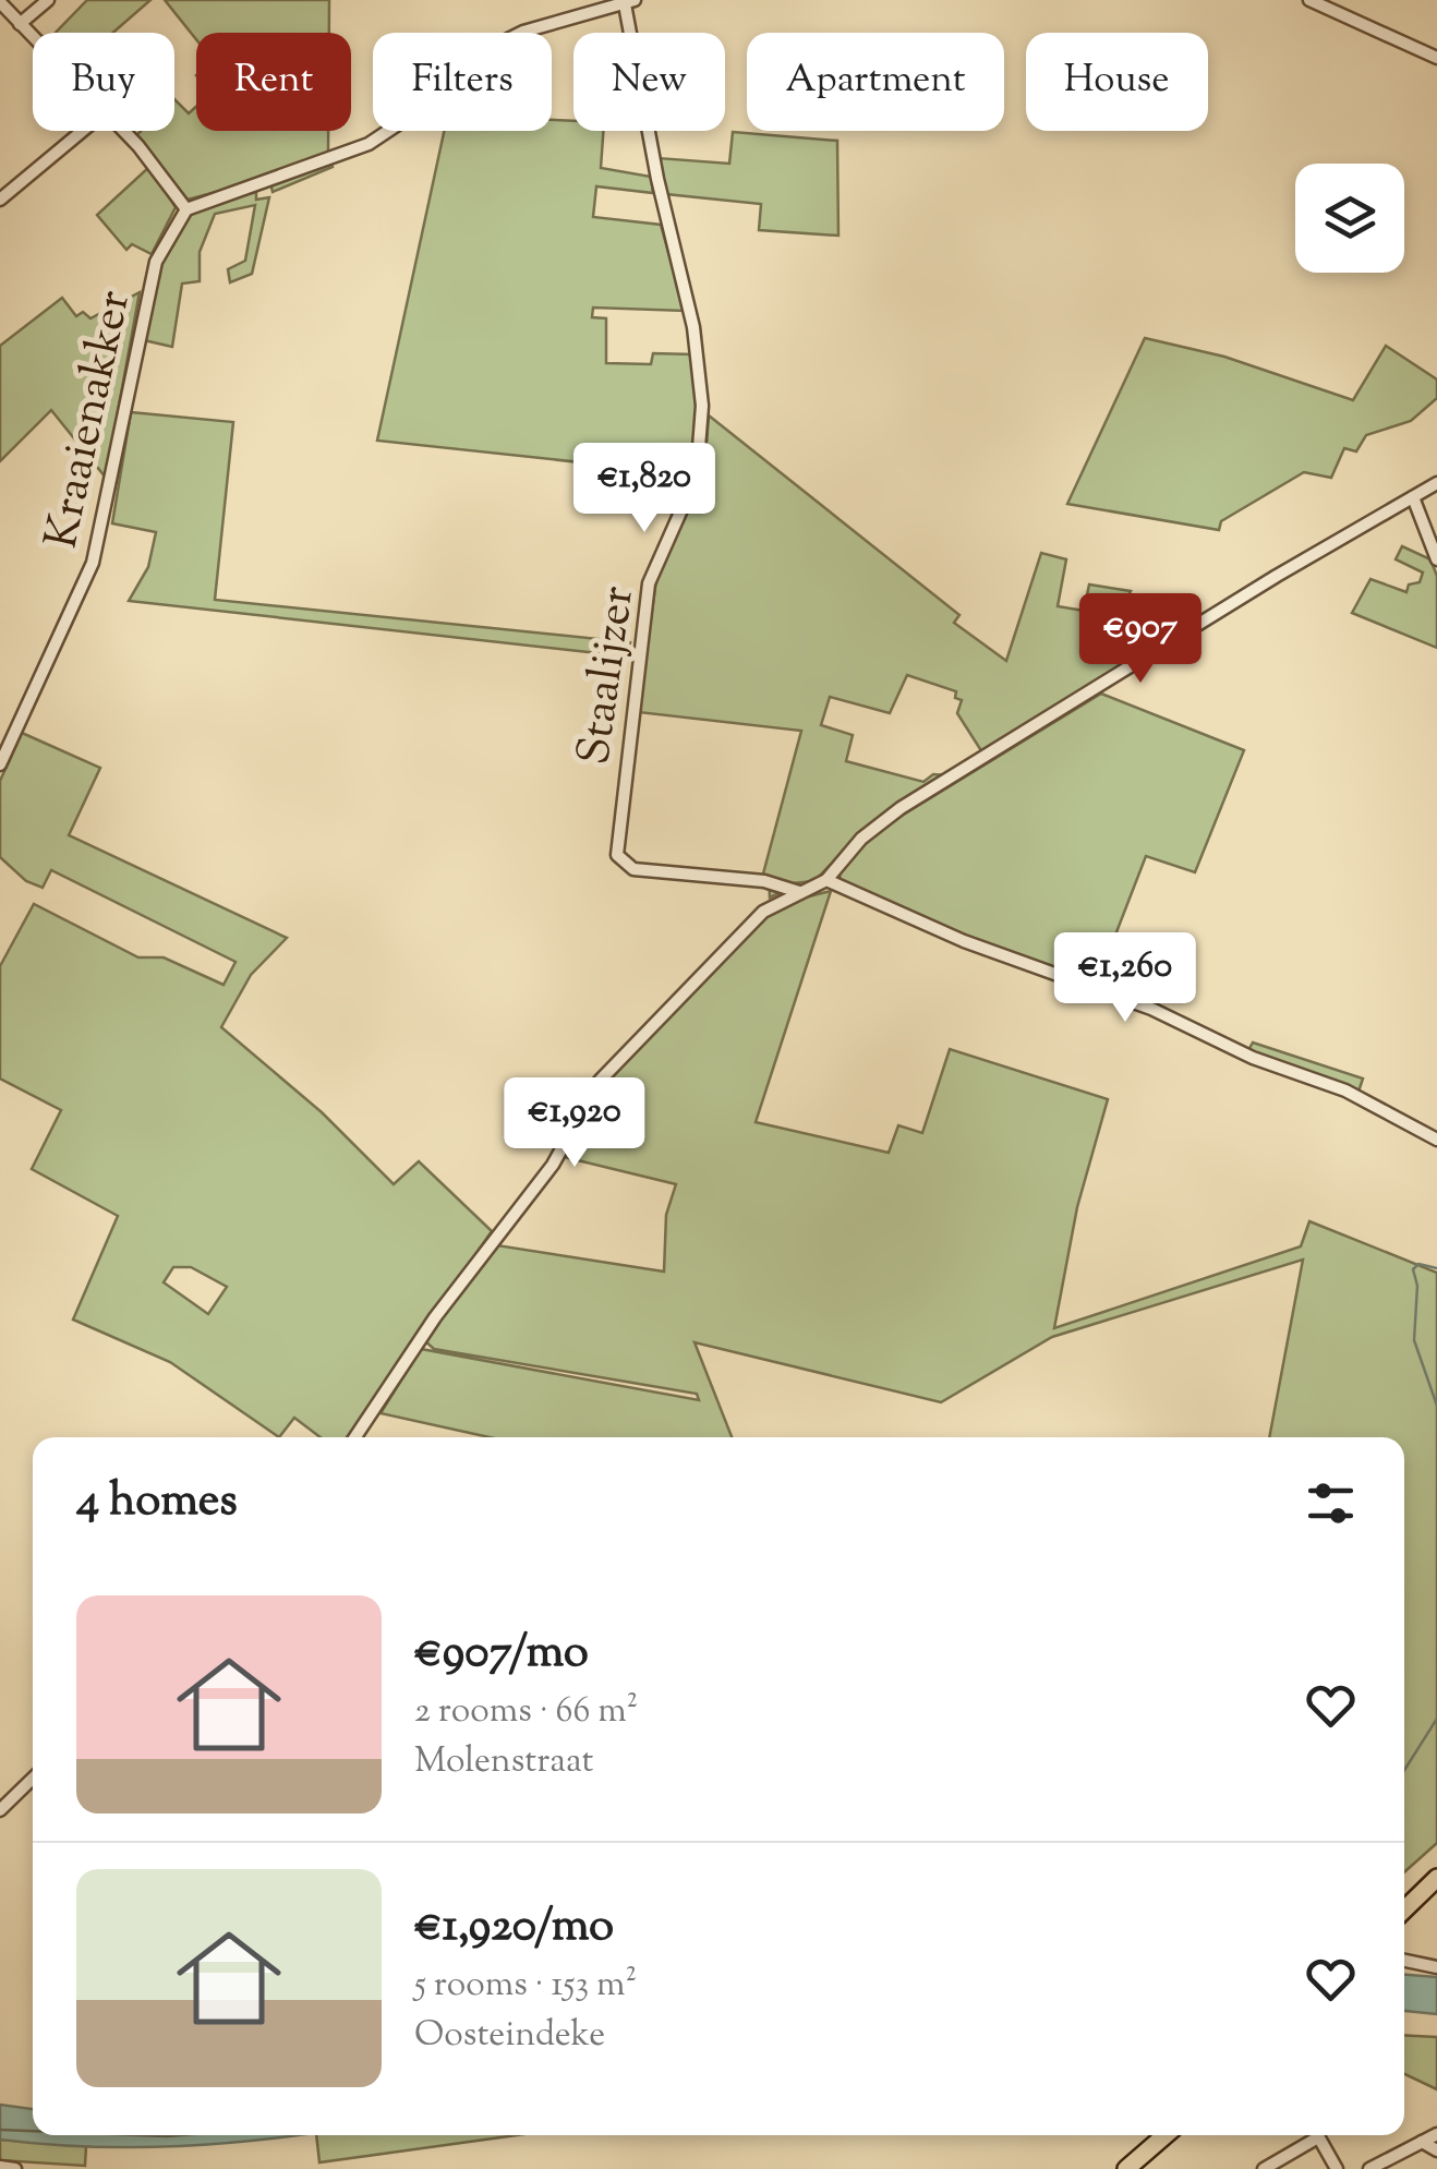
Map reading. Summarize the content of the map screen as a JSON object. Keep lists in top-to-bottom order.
{
  "streets": {
    "street": ["Kraaienakker", "Staalijzer"]
  },
  "crossings": [
    ["Kraaienakker", "Staalijzer"]
  ],
  "page": {
    "chip": [
      "Buy",
      "Rent",
      "Filters",
      "New",
      "Apartment",
      "House"
    ],
    "price": [
      "€1,820",
      "€907",
      "€1,260",
      "€1,920"
    ],
    "heading": "4 homes",
    "list": [
      {
        "name": "€907/mo",
        "note": "2 rooms · 66 m² · Molenstraat"
      },
      {
        "name": "€1,920/mo",
        "note": "5 rooms · 153 m² · Oosteindeke"
      }
    ]
  }
}
